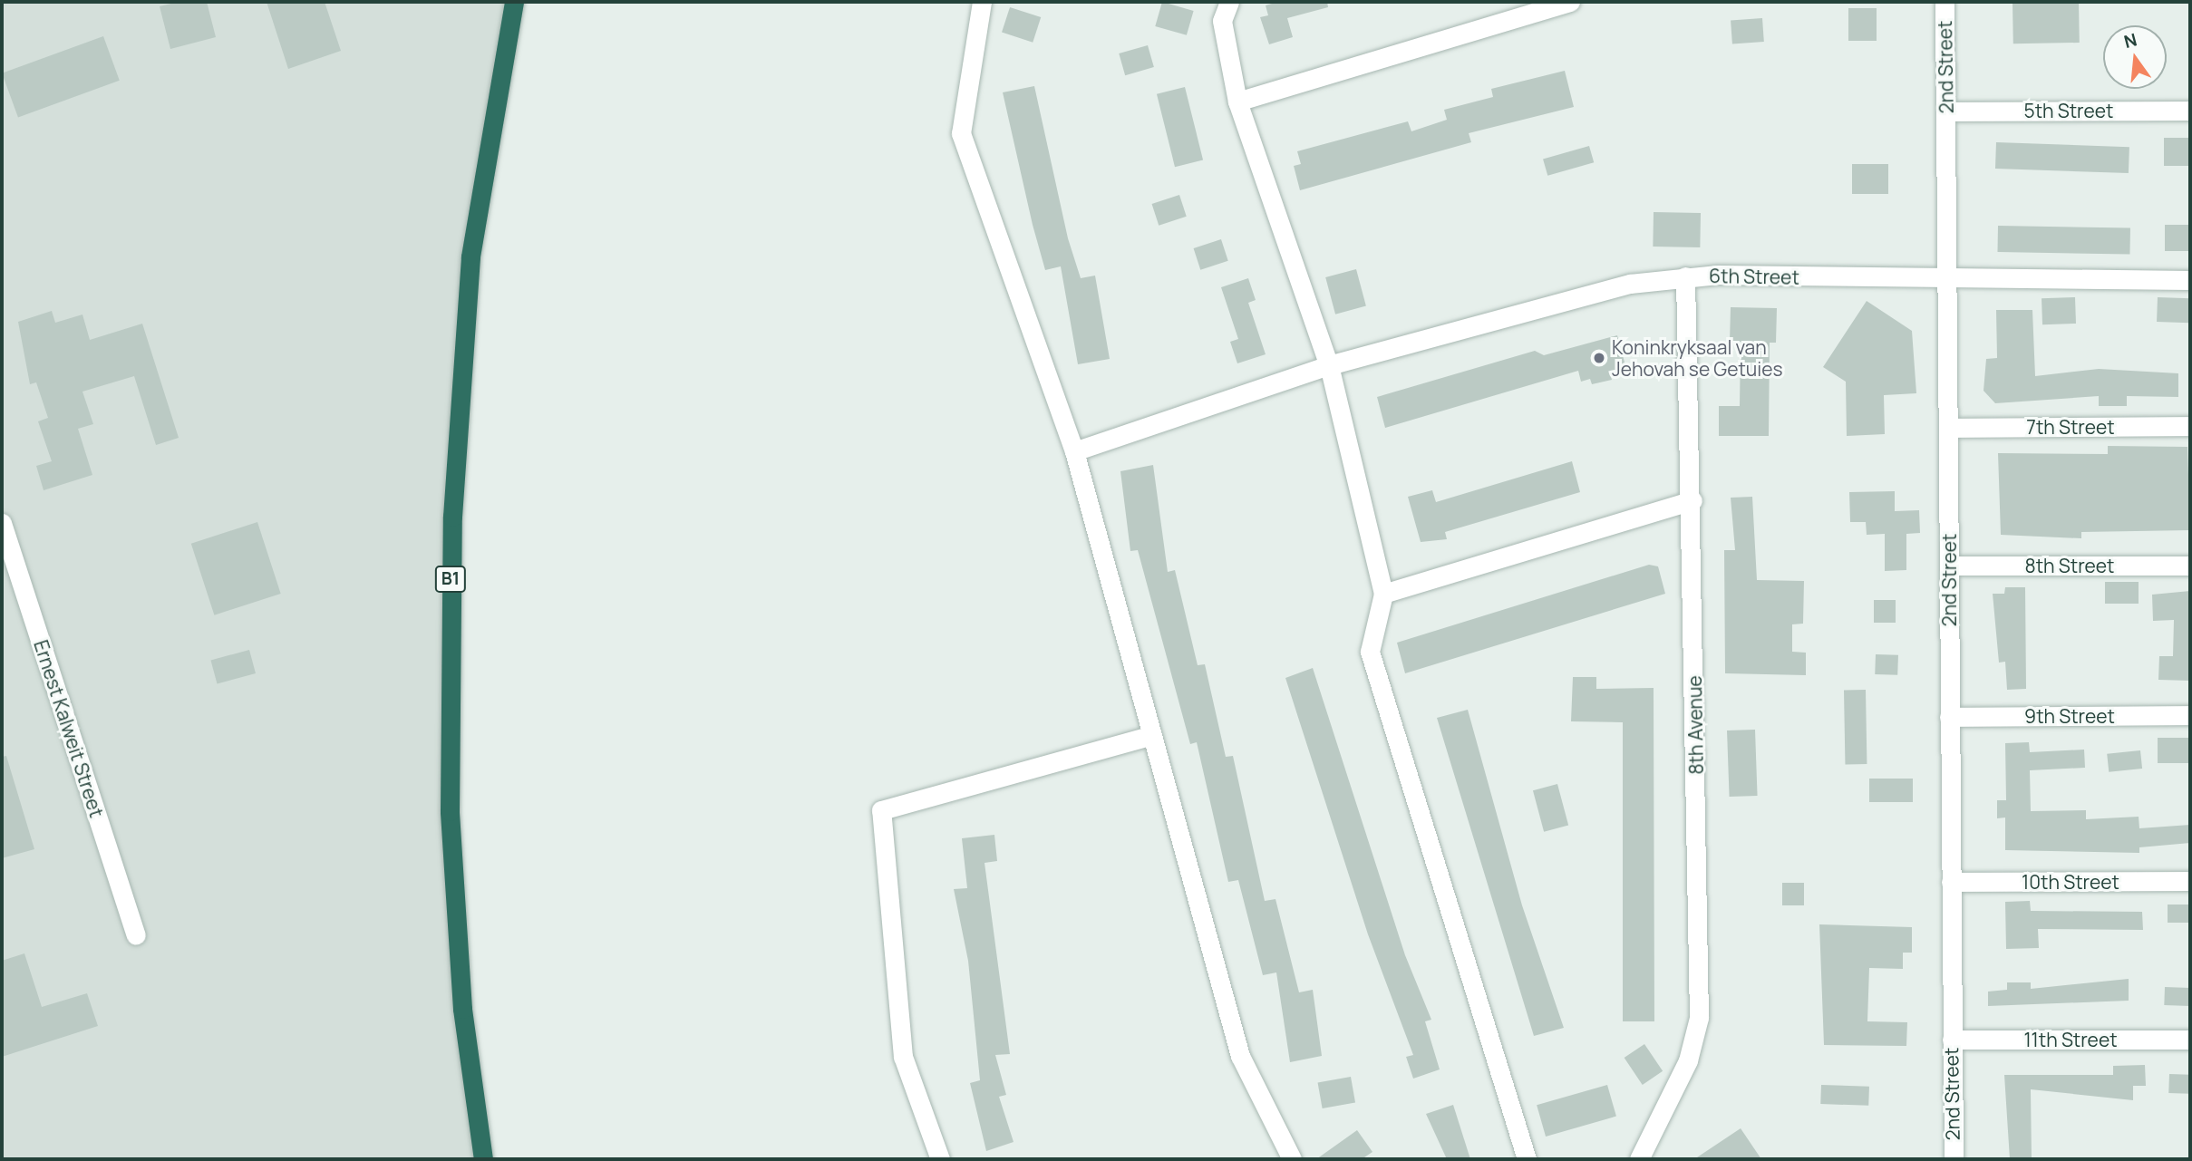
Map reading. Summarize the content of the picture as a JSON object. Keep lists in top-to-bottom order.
{
  "streets": {
    "highway": ["B1"],
    "street": [
      "2nd Street",
      "5th Street",
      "6th Street",
      "7th Street",
      "8th Street",
      "9th Street",
      "8th Avenue",
      "Ernest Kalweit Street",
      "10th Street",
      "11th Street"
    ]
  },
  "crossings": [
    ["2nd Street", "5th Street"],
    ["2nd Street", "6th Street"],
    ["2nd Street", "7th Street"],
    ["2nd Street", "8th Street"],
    ["2nd Street", "9th Street"],
    ["2nd Street", "10th Street"],
    ["2nd Street", "11th Street"],
    ["6th Street", "8th Avenue"]
  ],
  "places": ["Koninkryksaal van Jehovah se Getuies"],
  "north": "top"
}
